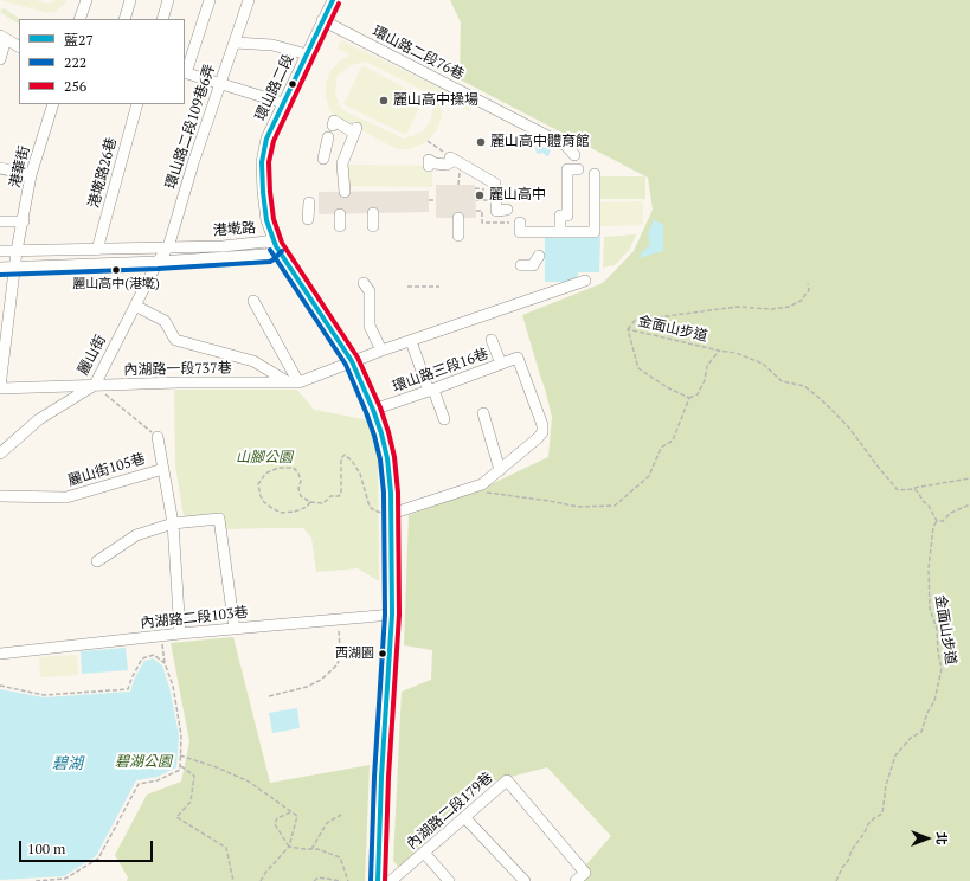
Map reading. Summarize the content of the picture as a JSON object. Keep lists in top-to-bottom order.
{
  "streets": {
    "street": [
      "環山路二段76巷",
      "環山路二段",
      "環山路二段109巷6弄",
      "港華街",
      "港墘路26巷",
      "港墘路",
      "麗山街",
      "內湖路一段737巷",
      "環山路三段16巷",
      "麗山街105巷",
      "內湖路二段103巷",
      "內湖路二段179巷"
    ],
    "path": ["金面山步道"]
  },
  "crossings": [
    ["環山路二段76巷", "環山路二段"],
    ["環山路二段", "港墘路"],
    ["環山路二段", "內湖路一段737巷"],
    ["環山路二段", "環山路三段16巷"],
    ["環山路二段", "內湖路二段103巷"],
    ["環山路二段109巷6弄", "港墘路"],
    ["環山路二段109巷6弄", "麗山街"],
    ["港華街", "港墘路"],
    ["港華街", "內湖路一段737巷"],
    ["港墘路26巷", "港墘路"],
    ["港墘路", "麗山街"],
    ["麗山街", "內湖路一段737巷"]
  ],
  "water": ["碧湖"],
  "parks": ["山腳公園", "碧湖公園"],
  "places": [
    "麗山高中操場",
    "麗山高中體育館",
    "麗山高中",
    "麗山高中(港墘)",
    "西湖園"
  ],
  "lines": ["transit line 藍27", "transit line 256", "transit line 222"],
  "legend": ["藍27", "222", "256"],
  "scale_bar": "100 m",
  "north": "right"
}
